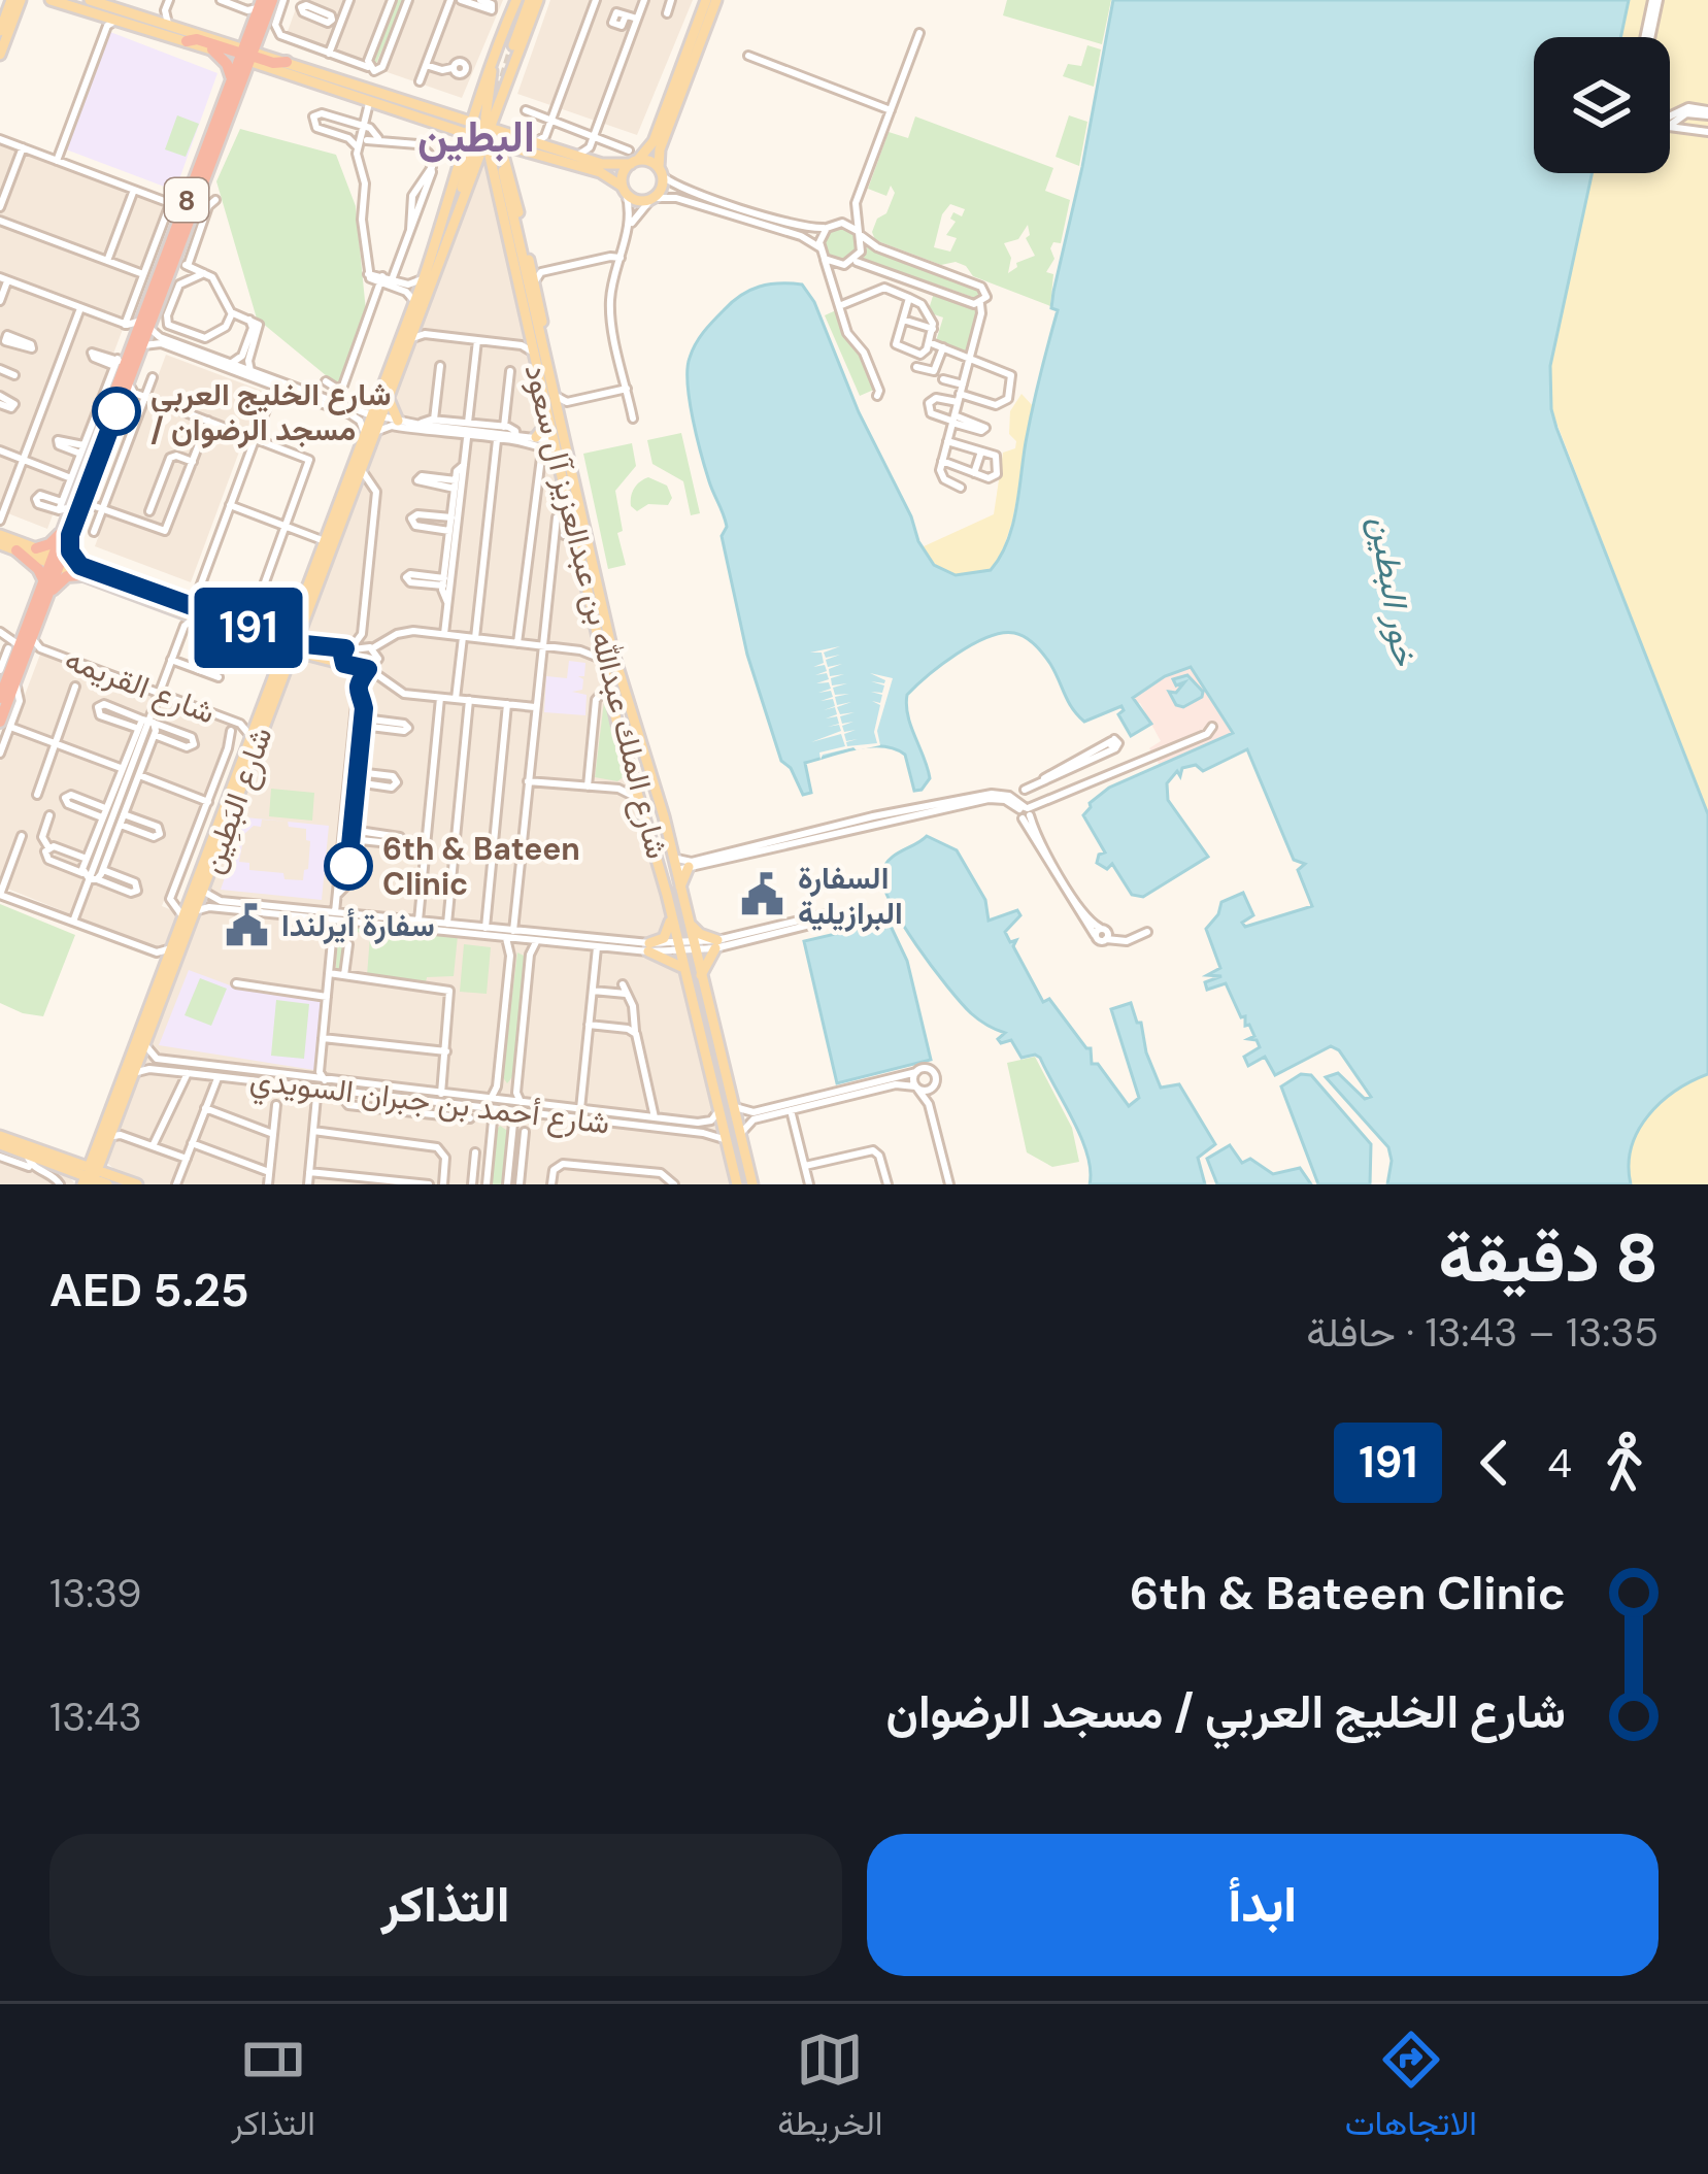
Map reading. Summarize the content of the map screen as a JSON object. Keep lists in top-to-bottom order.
{
  "streets": {
    "highway": ["8"],
    "main road": ["شارع الملك عبدالله بن عبدالعزيز آل سعود", "شارع البَطِين"],
    "street": ["شارع القريمه", "شارع أحمد بن جبران السويدي"]
  },
  "crossings": [
    ["8", "شارع القريمه"],
    ["شارع الملك عبدالله بن عبدالعزيز آل سعود", "شارع البَطِين"],
    ["شارع الملك عبدالله بن عبدالعزيز آل سعود", "شارع أحمد بن جبران السويدي"],
    ["شارع القريمه", "شارع البَطِين"],
    ["شارع البَطِين", "شارع أحمد بن جبران السويدي"]
  ],
  "districts": ["البطين"],
  "water": ["خور البطين"],
  "places": {
    "other": ["شارع الخليج العربي / مسجد الرضوان", "6th & Bateen Clinic"],
    "public building": ["السفارة البرازيلية", "سفارة أيرلندا"]
  },
  "lines": ["bus line 191"],
  "page": {
    "on_map": "191",
    "heading": ["8 دقيقة", "13:35 – 13:43 · حافلة", "AED 5.25"],
    "legs": ["4", "191"],
    "list": [
      {
        "name": "6th & Bateen Clinic",
        "value": "13:39"
      },
      {
        "name": "شارع الخليج العربي / مسجد الرضوان",
        "value": "13:43"
      }
    ],
    "buttons": ["ابدأ", "التذاكر"],
    "tabs": ["الاتجاهات", "الخريطة", "التذاكر"]
  }
}
